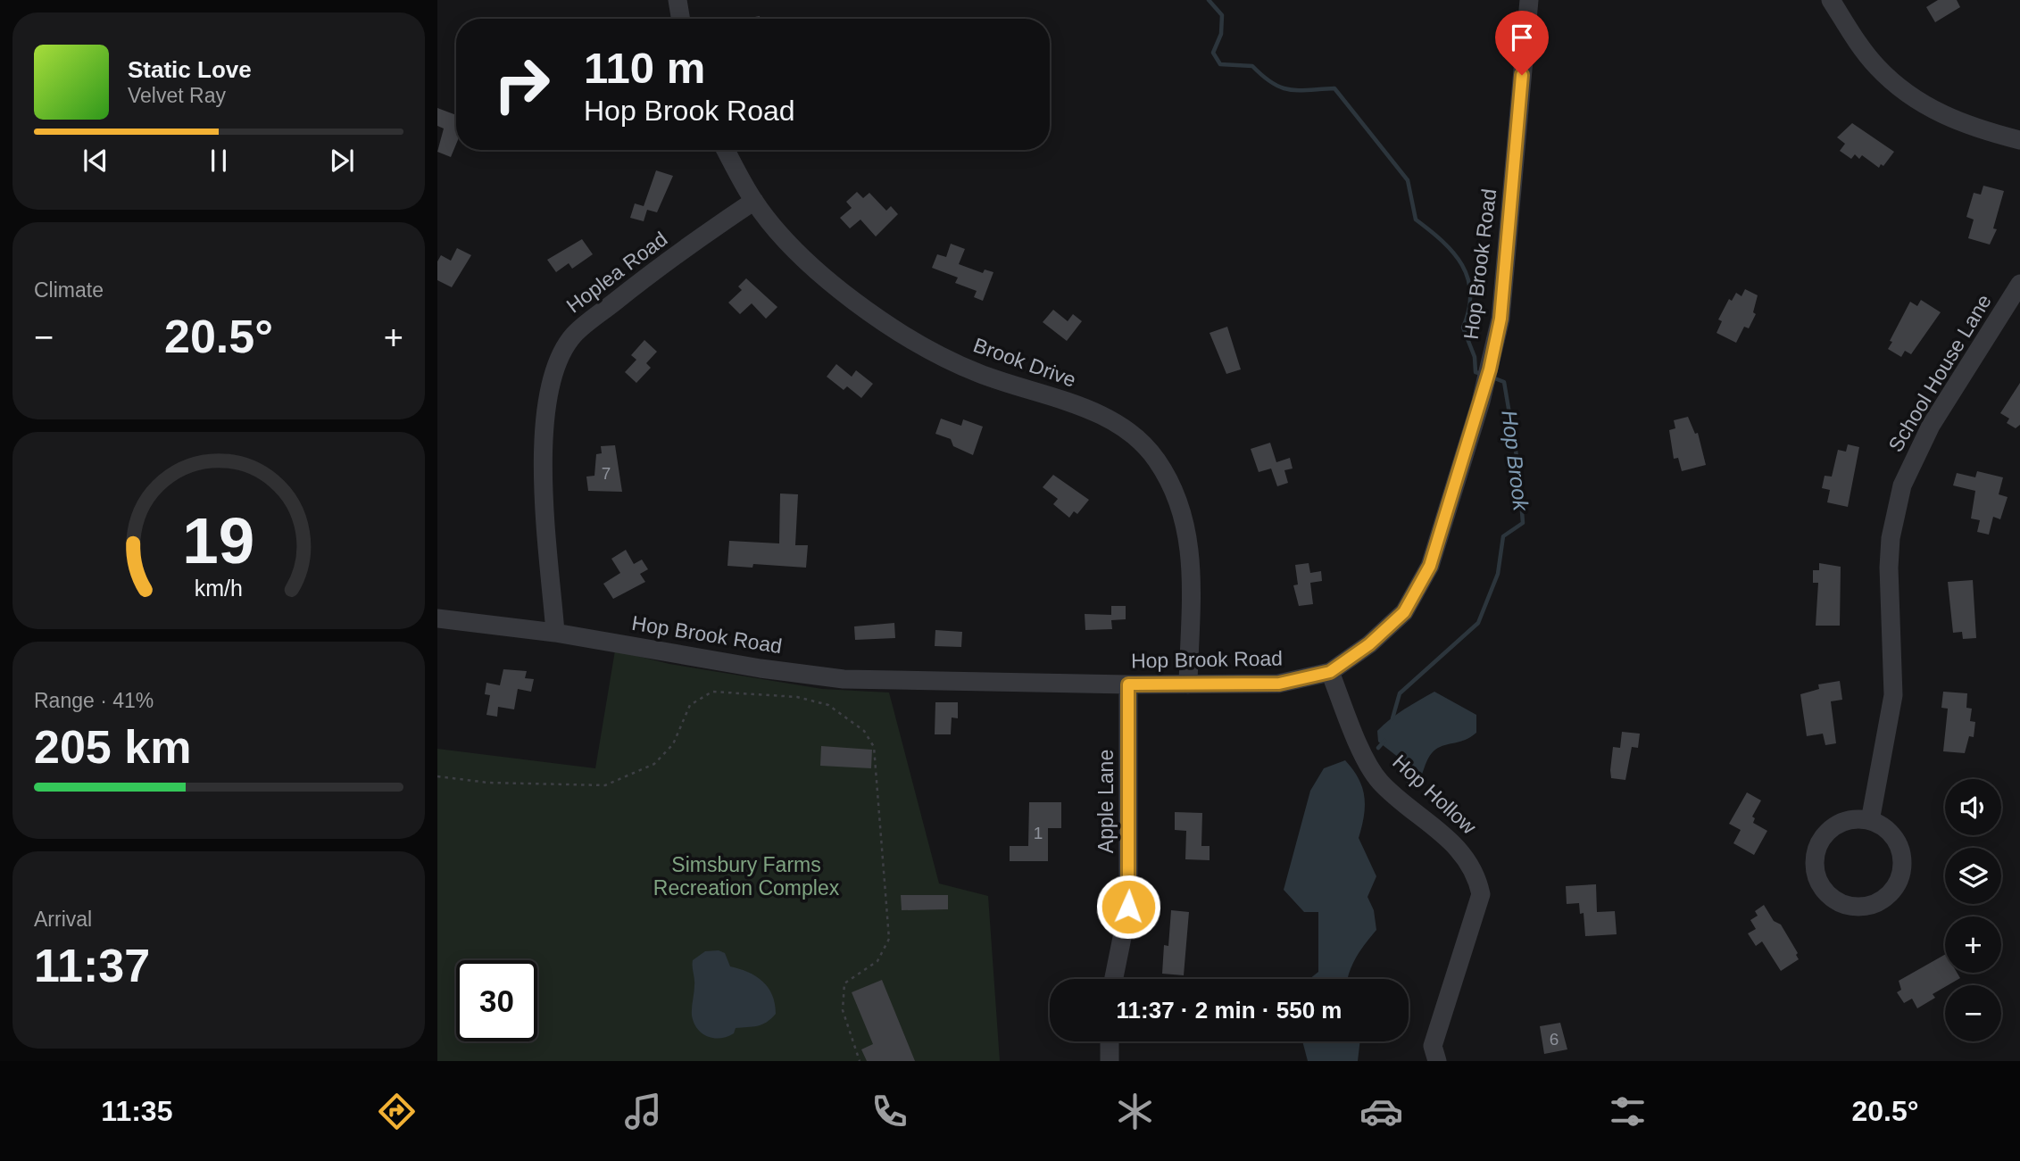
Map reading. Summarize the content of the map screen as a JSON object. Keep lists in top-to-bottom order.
{
  "streets": {
    "street": [
      "Hop Brook Road",
      "Hoplea Road",
      "Brook Drive",
      "School House Lane",
      "Hop Hollow",
      "Apple Lane"
    ]
  },
  "crossings": [
    ["Hop Brook Road", "Hoplea Road"],
    ["Hop Brook Road", "Brook Drive"],
    ["Hop Brook Road", "Hop Hollow"],
    ["Hop Brook Road", "Apple Lane"],
    ["Hoplea Road", "Brook Drive"]
  ],
  "water": ["Hop Brook"],
  "parks": ["Simsbury Farms Recreation Complex"],
  "house_numbers": ["7", "1", "6"],
  "page": {
    "turn": ["110 m", "Hop Brook Road"],
    "song": ["Static Love", "Velvet Ray"],
    "tile": [
      "Climate",
      ["Range · 41%", "205 km"],
      ["Arrival", "11:37"]
    ],
    "heat": ["−", "20.5°", "+"],
    "map_buttons": ["+", "−"],
    "limit": "30",
    "trip": "11:37 · 2 min · 550 m",
    "tabs": ["11:35", "20.5°"],
    "gauge": ["19", "km/h"]
  }
}
